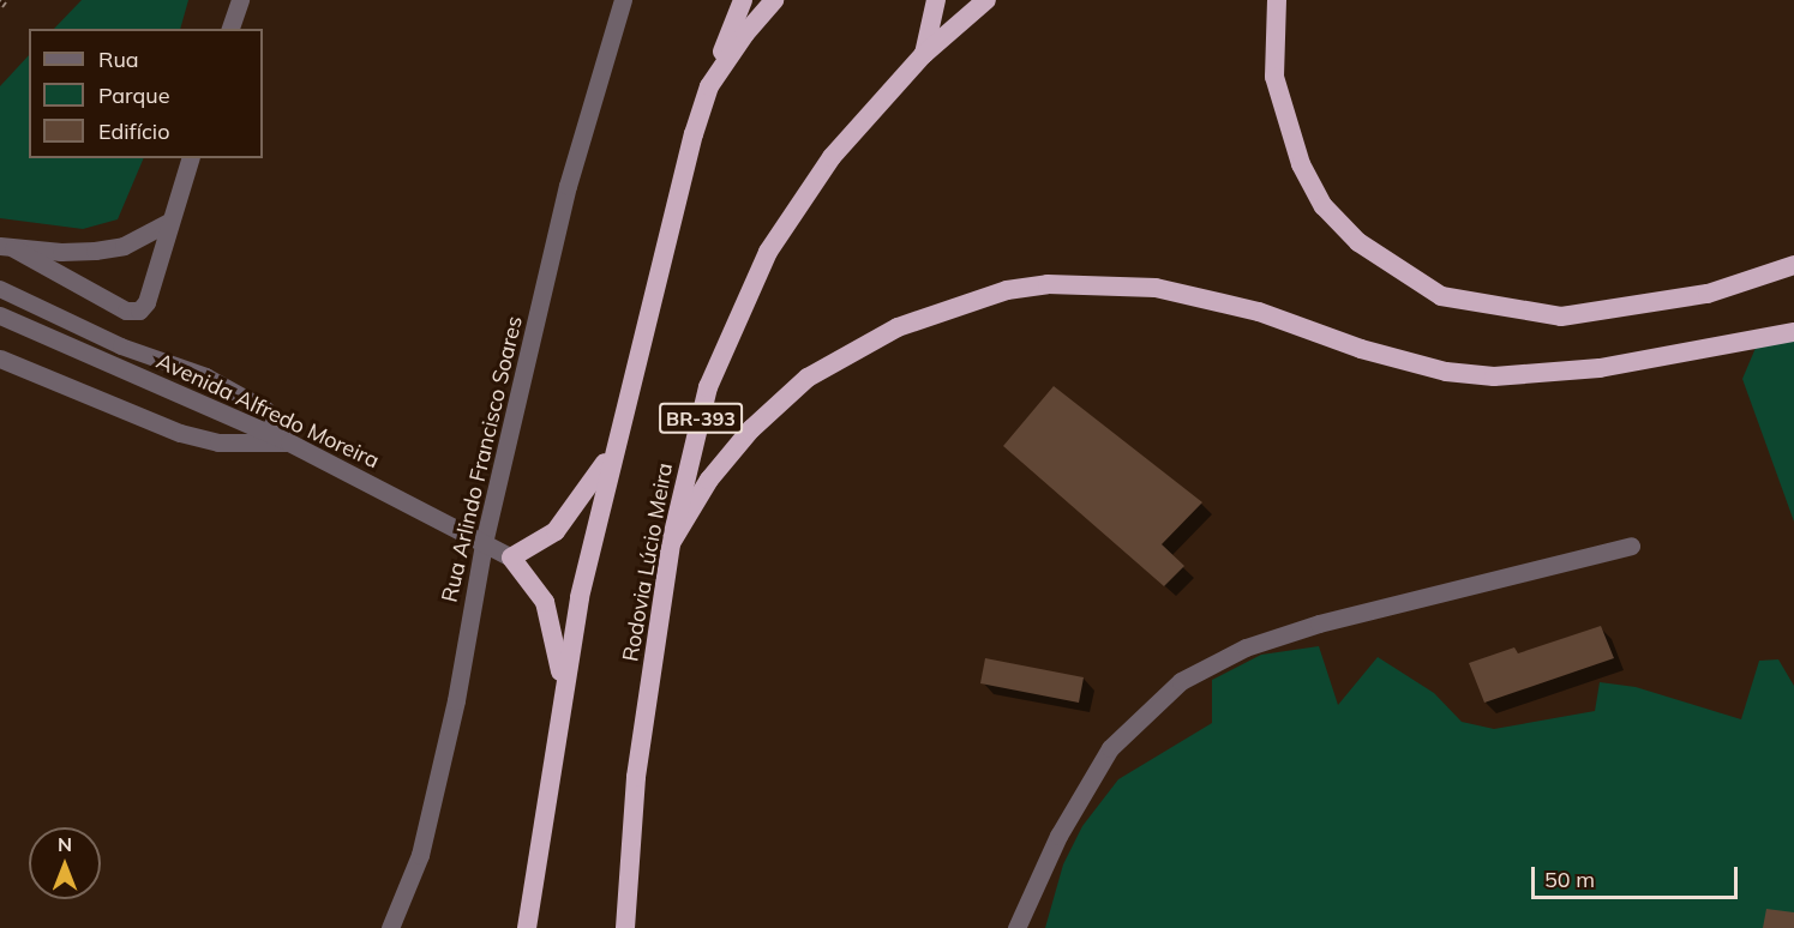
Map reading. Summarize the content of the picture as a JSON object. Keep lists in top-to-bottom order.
{
  "streets": {
    "highway": ["BR-393", "Rodovia Lúcio Meira"],
    "street": ["Avenida Alfredo Moreira", "Rua Arlindo Francisco Soares"]
  },
  "crossings": [
    ["Avenida Alfredo Moreira", "Rua Arlindo Francisco Soares"]
  ],
  "legend": ["Rua", "Parque", "Edifício"],
  "scale_bar": "50 m",
  "north": "top"
}
